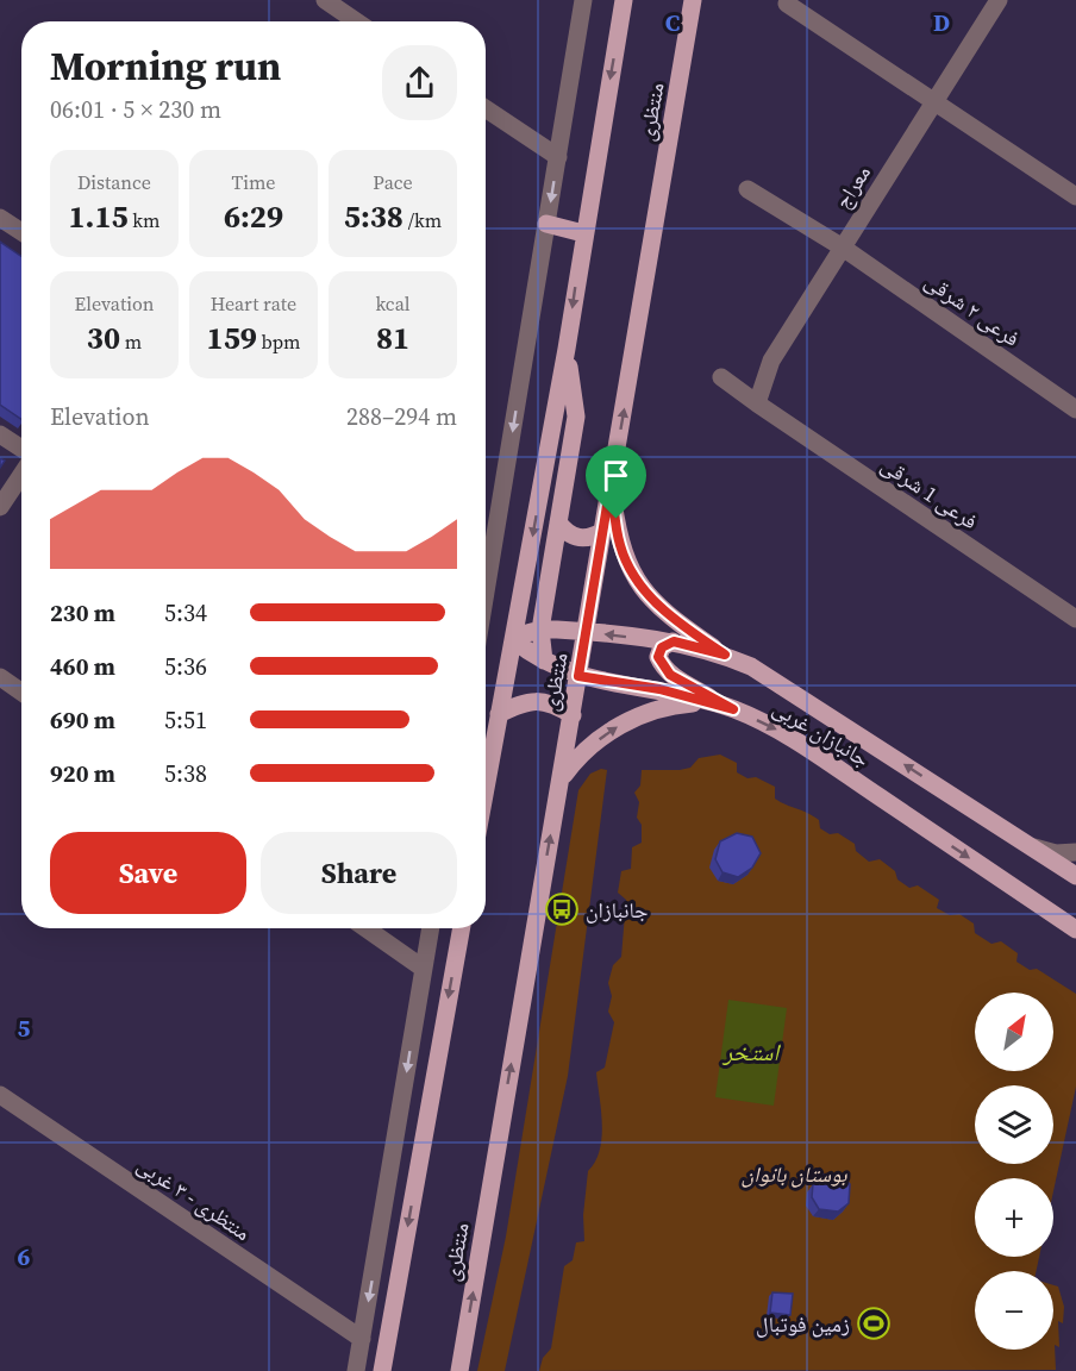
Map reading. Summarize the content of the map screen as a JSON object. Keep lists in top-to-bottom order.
{
  "streets": {
    "main road": ["منتظری", "جانبازان غربی"],
    "street": [
      "معراج",
      "فرعی ۲ شرقی",
      "فرعی 1 شرقی",
      "منتظری - ۳ غربی"
    ]
  },
  "crossings": [
    ["منتظری", "جانبازان غربی"],
    ["معراج", "فرعی ۲ شرقی"],
    ["معراج", "فرعی 1 شرقی"]
  ],
  "water": ["استخر"],
  "parks": ["بوستان بانوان"],
  "places": {
    "bus stop": ["جانبازان"],
    "sports": ["زمین فوتبال"]
  },
  "north": "top right",
  "page": {
    "heading": ["Morning run", "06:01 · 5 × 230 m"],
    "stats": [
      ["Distance", "1.15 km"],
      ["Time", "6:29"],
      ["Pace", "5:38 /km"],
      ["Elevation", "30 m"],
      ["Heart rate", "159 bpm"],
      ["kcal", "81"]
    ],
    "chart": ["Elevation", "288–294 m"],
    "list": [
      {
        "name": "230 m",
        "note": "5:34"
      },
      {
        "name": "460 m",
        "note": "5:36"
      },
      {
        "name": "690 m",
        "note": "5:51"
      },
      {
        "name": "920 m",
        "note": "5:38"
      }
    ],
    "buttons": ["Save", "Share"],
    "map_buttons": ["+", "−"]
  },
  "grid": {
    "columns": ["C", "D"],
    "rows": ["5", "6"]
  }
}
